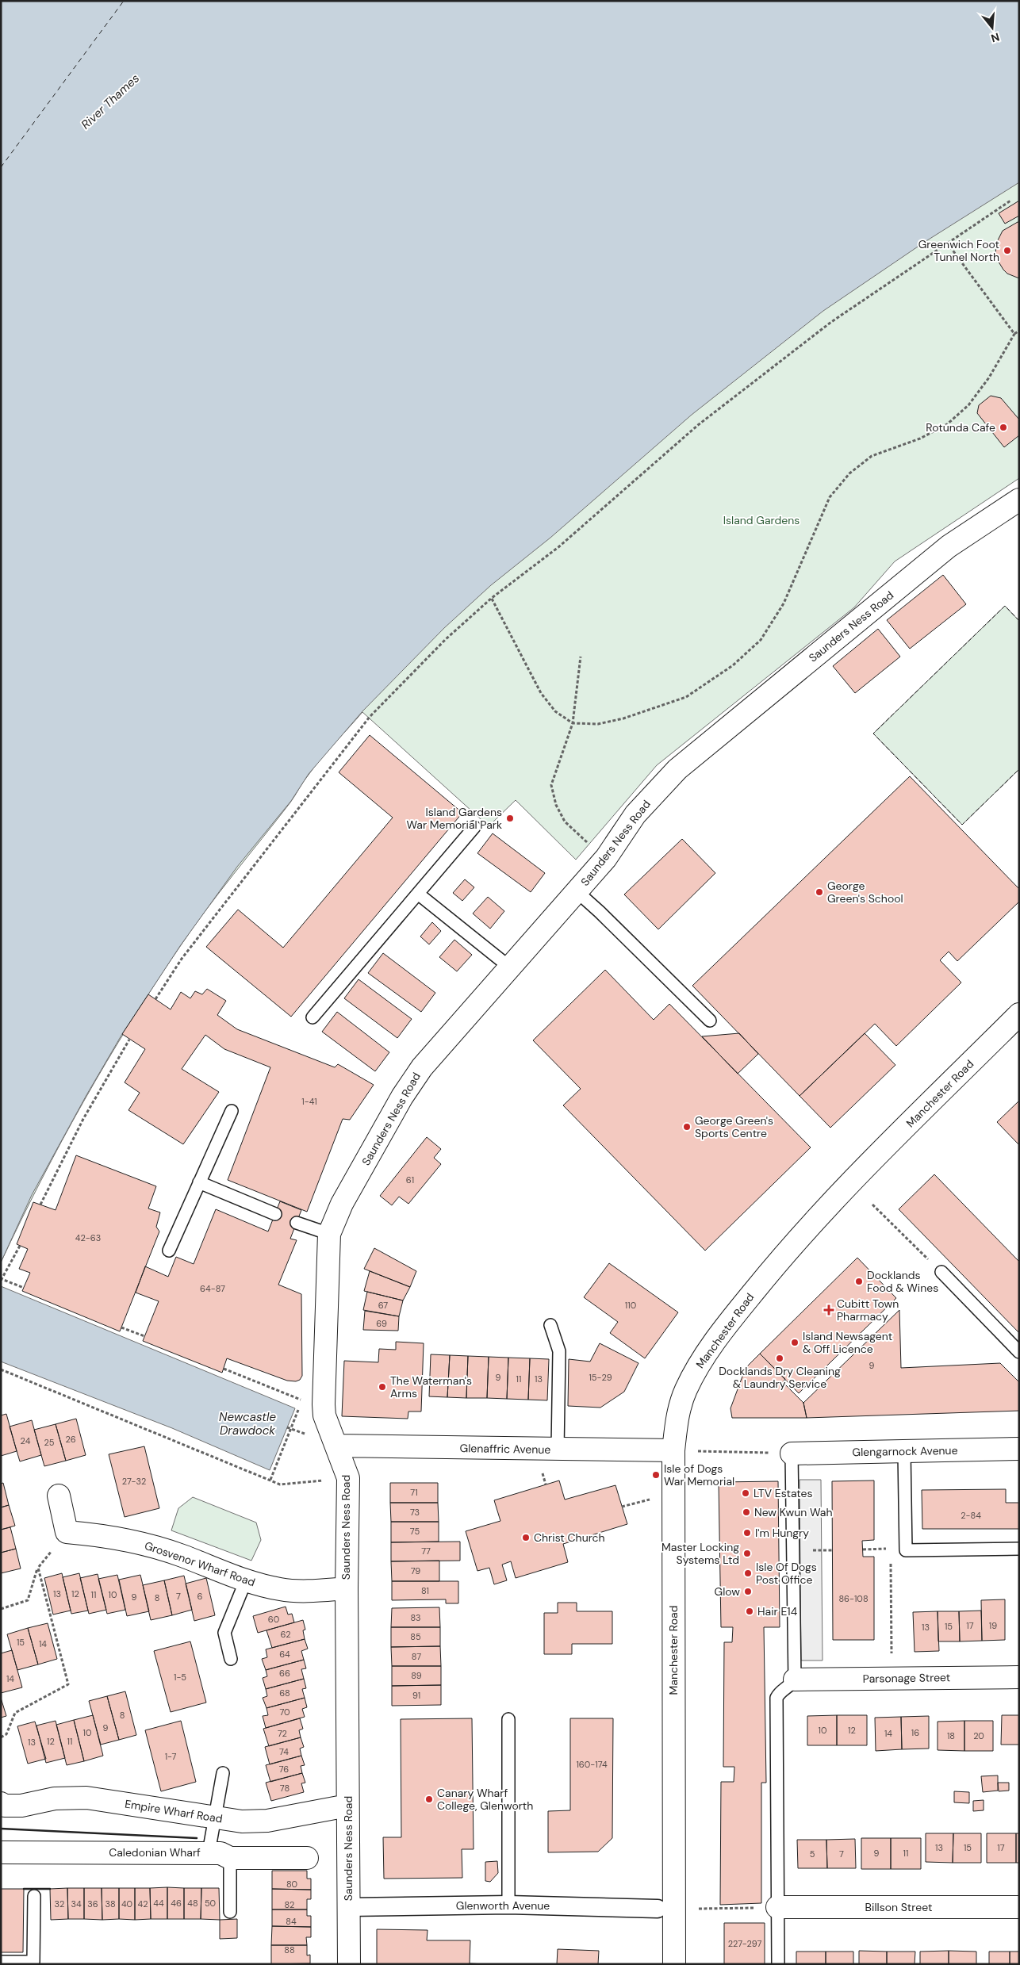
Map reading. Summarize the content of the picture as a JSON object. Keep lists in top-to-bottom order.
{
  "streets": {
    "street": [
      "Saunders Ness Road",
      "Manchester Road",
      "Glenaffric Avenue",
      "Glengarnock Avenue",
      "Grosvenor Wharf Road",
      "Parsonage Street",
      "Empire Wharf Road",
      "Caledonian Wharf",
      "Glenworth Avenue",
      "Billson Street"
    ]
  },
  "crossings": [
    ["Saunders Ness Road", "Glenaffric Avenue"],
    ["Saunders Ness Road", "Grosvenor Wharf Road"],
    ["Saunders Ness Road", "Empire Wharf Road"],
    ["Saunders Ness Road", "Glenworth Avenue"],
    ["Manchester Road", "Glenaffric Avenue"]
  ],
  "water": ["River Thames", "Newcastle Drawdock"],
  "parks": ["Island Gardens"],
  "places": {
    "other": [
      "Greenwich Foot Tunnel North",
      "Rotunda Cafe",
      "Island Gardens War Memorial Park",
      "George Green's School",
      "George Green's Sports Centre",
      "Docklands Food & Wines",
      "Island Newsagent & Off Licence",
      "Docklands Dry Cleaning & Laundry Service",
      "The Waterman's Arms",
      "Isle of Dogs War Memorial",
      "LTV Estates",
      "New Kwun Wah",
      "I'm Hungry",
      "Christ Church",
      "Master Locking Systems Ltd",
      "Isle Of Dogs Post Office",
      "Glow",
      "Hair E14",
      "Canary Wharf College, Glenworth"
    ],
    "health": ["Cubitt Town Pharmacy"]
  },
  "house_numbers": [
    "1-41",
    "61",
    "42-63",
    "64-87",
    "67",
    "110",
    "69",
    "9",
    "9",
    "15-29",
    "11",
    "13",
    "26",
    "24",
    "25",
    "27-32",
    "71",
    "73",
    "2-84",
    "75",
    "77",
    "79",
    "81",
    "13",
    "12",
    "11",
    "10",
    "7",
    "6",
    "9",
    "8",
    "86-108",
    "83",
    "60",
    "17",
    "19",
    "15",
    "13",
    "62",
    "85",
    "15",
    "14",
    "64",
    "87",
    "66",
    "89",
    "1-5",
    "14",
    "68",
    "91",
    "70",
    "8",
    "9",
    "10",
    "12",
    "10",
    "16",
    "72",
    "14",
    "18",
    "20",
    "12",
    "11",
    "13",
    "74",
    "1-7",
    "160-174",
    "76",
    "78",
    "13",
    "15",
    "17",
    "9",
    "11",
    "5",
    "7",
    "80",
    "44",
    "46",
    "48",
    "50",
    "32",
    "34",
    "36",
    "38",
    "40",
    "42",
    "82",
    "84",
    "227-297",
    "88"
  ],
  "north": "bottom"
}
